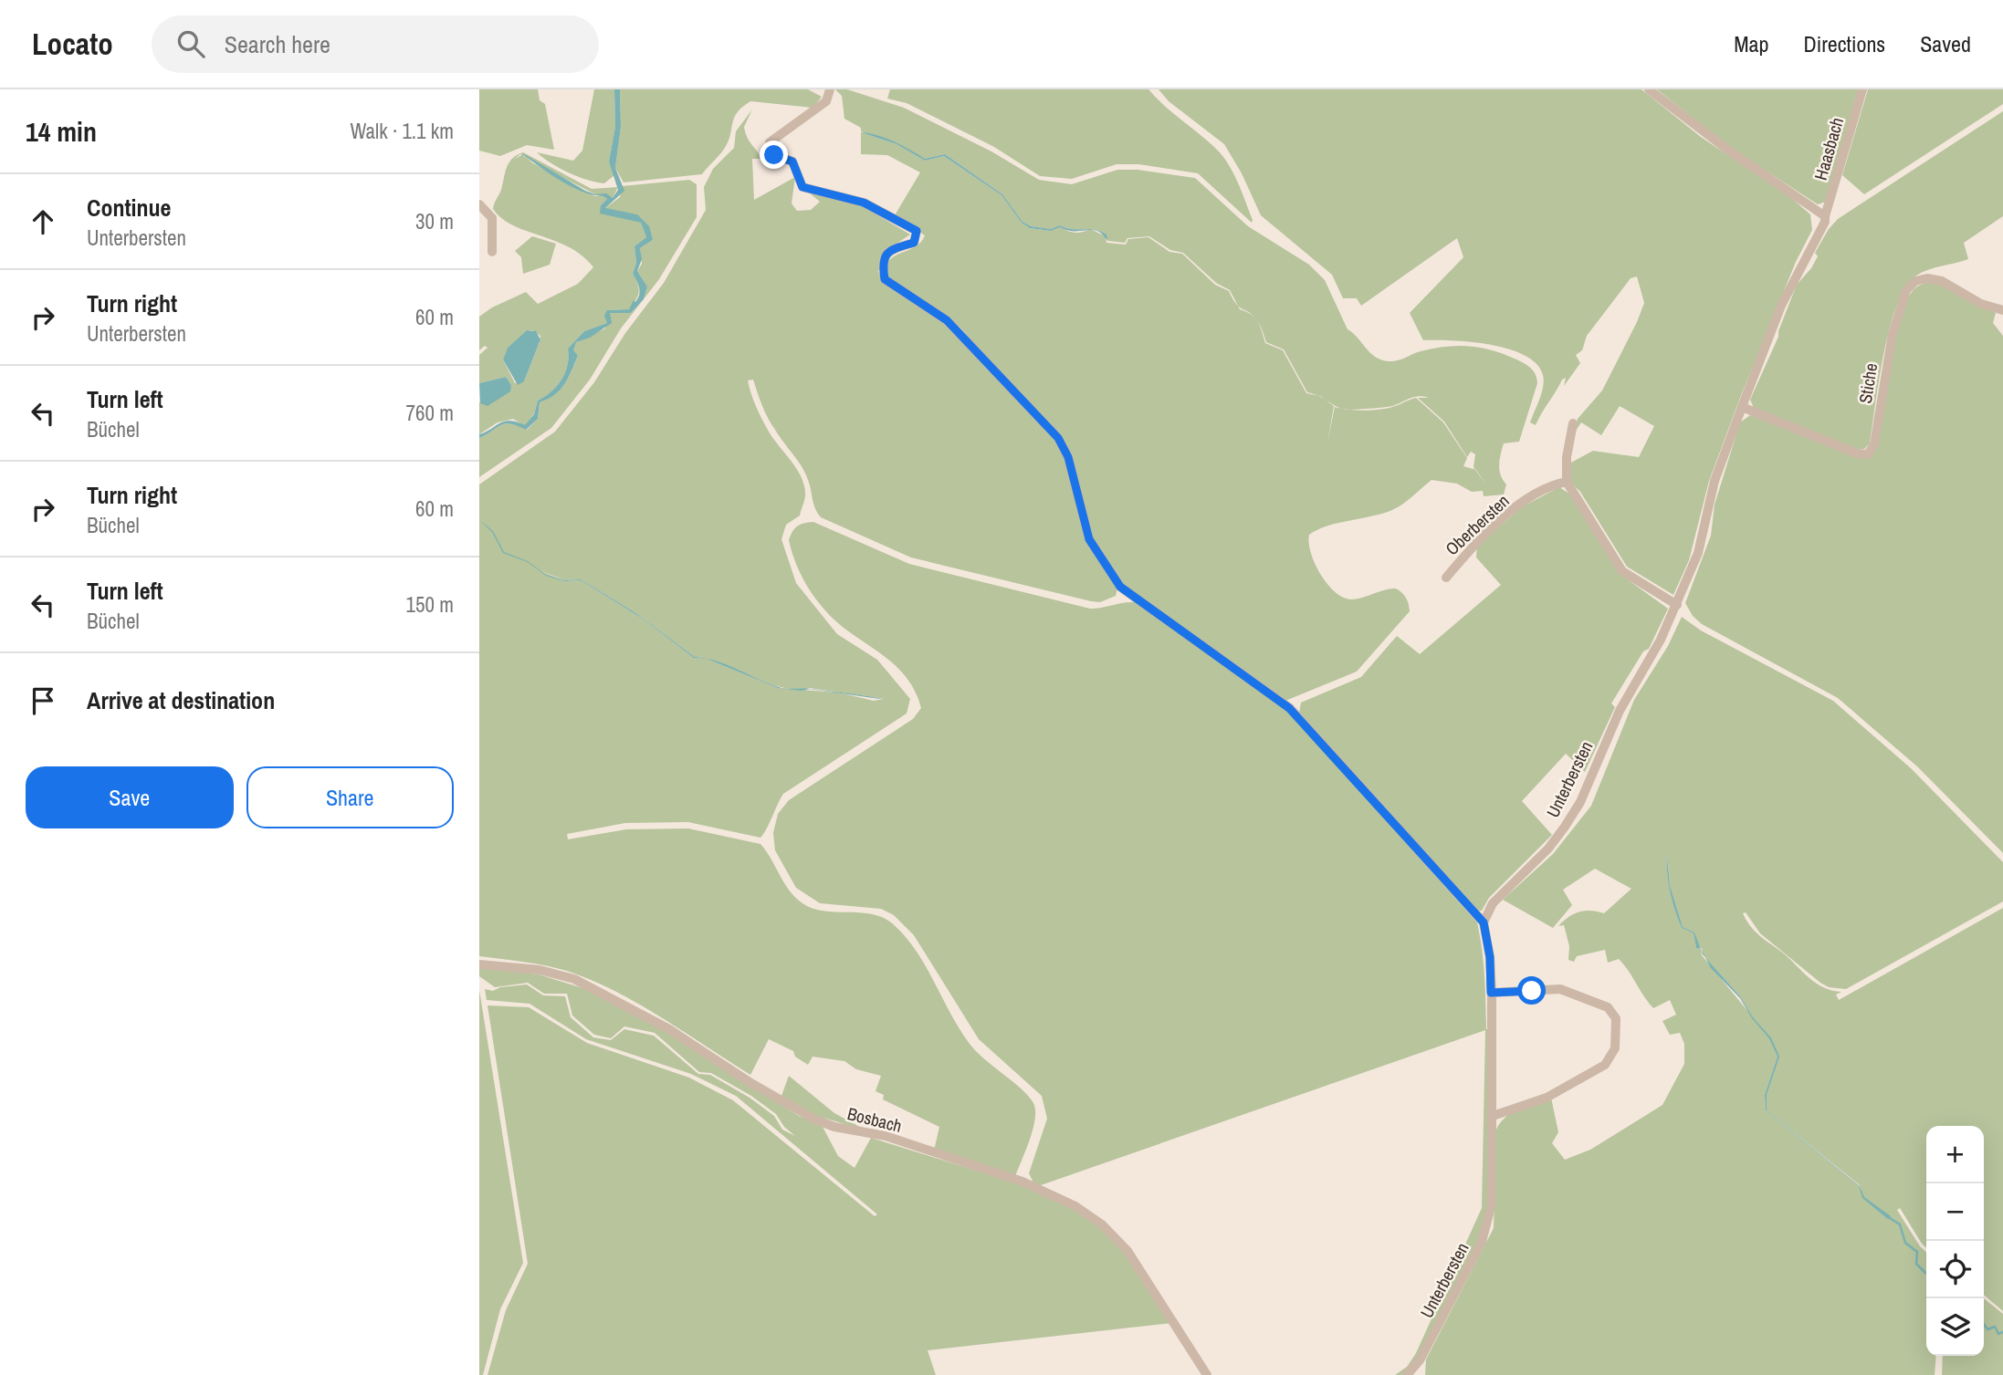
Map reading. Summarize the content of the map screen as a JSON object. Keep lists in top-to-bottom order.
{
  "streets": {
    "street": [
      "Haasbach",
      "Stiche",
      "Oberbersten",
      "Unterbersten",
      "Bosbach"
    ]
  },
  "crossings": [
    ["Haasbach", "Stiche"],
    ["Haasbach", "Unterbersten"],
    ["Stiche", "Unterbersten"]
  ],
  "page": {
    "header": "Locato",
    "search": "Search here",
    "nav": ["Map", "Directions", "Saved"],
    "heading": ["14 min", "Walk · 1.1 km"],
    "list": [
      ["Continue", "Unterbersten", "30 m"],
      ["Turn right", "Unterbersten", "60 m"],
      ["Turn left", "Büchel", "760 m"],
      ["Turn right", "Büchel", "60 m"],
      ["Turn left", "Büchel", "150 m"],
      "Arrive at destination"
    ],
    "buttons": ["Save", "Share"],
    "map_buttons": ["+", "−"]
  }
}
